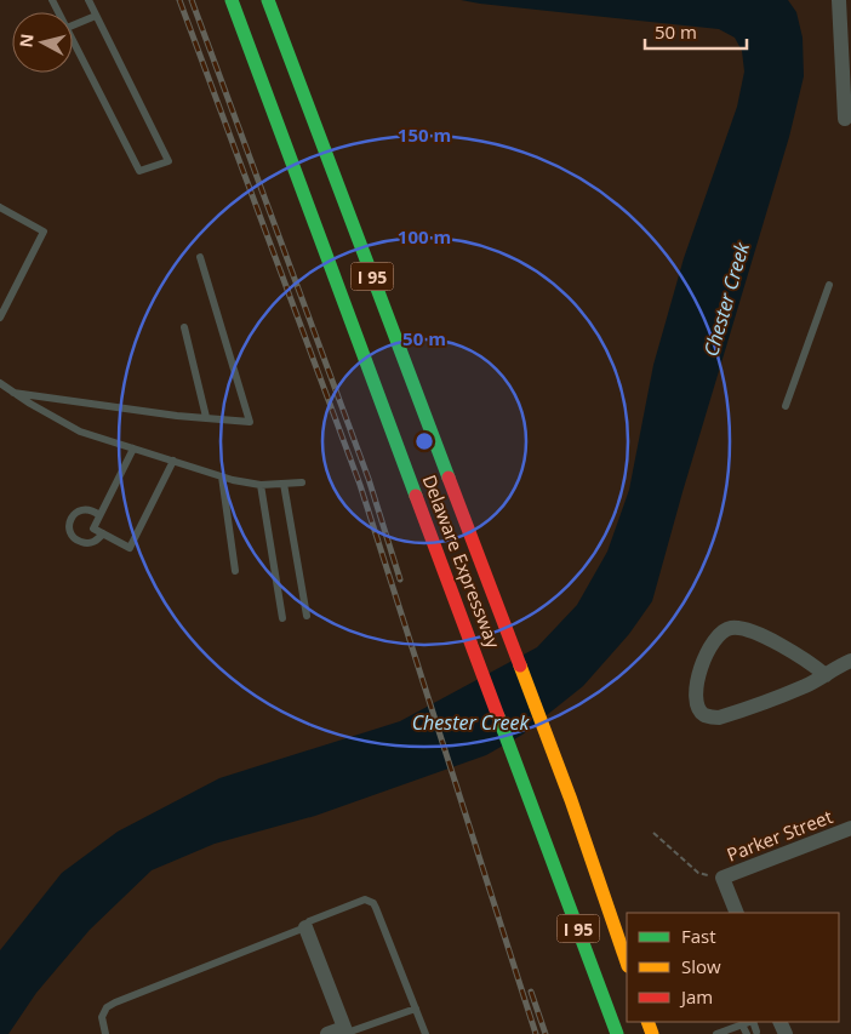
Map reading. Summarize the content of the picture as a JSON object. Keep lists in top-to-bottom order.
{
  "streets": {
    "highway": ["I 95", "Delaware Expressway"],
    "street": ["Parker Street"]
  },
  "water": ["Chester Creek"],
  "legend": ["Fast", "Slow", "Jam"],
  "scale_bar": "50 m",
  "north": "left",
  "rings": ["150 m", "100 m", "50 m"]
}
